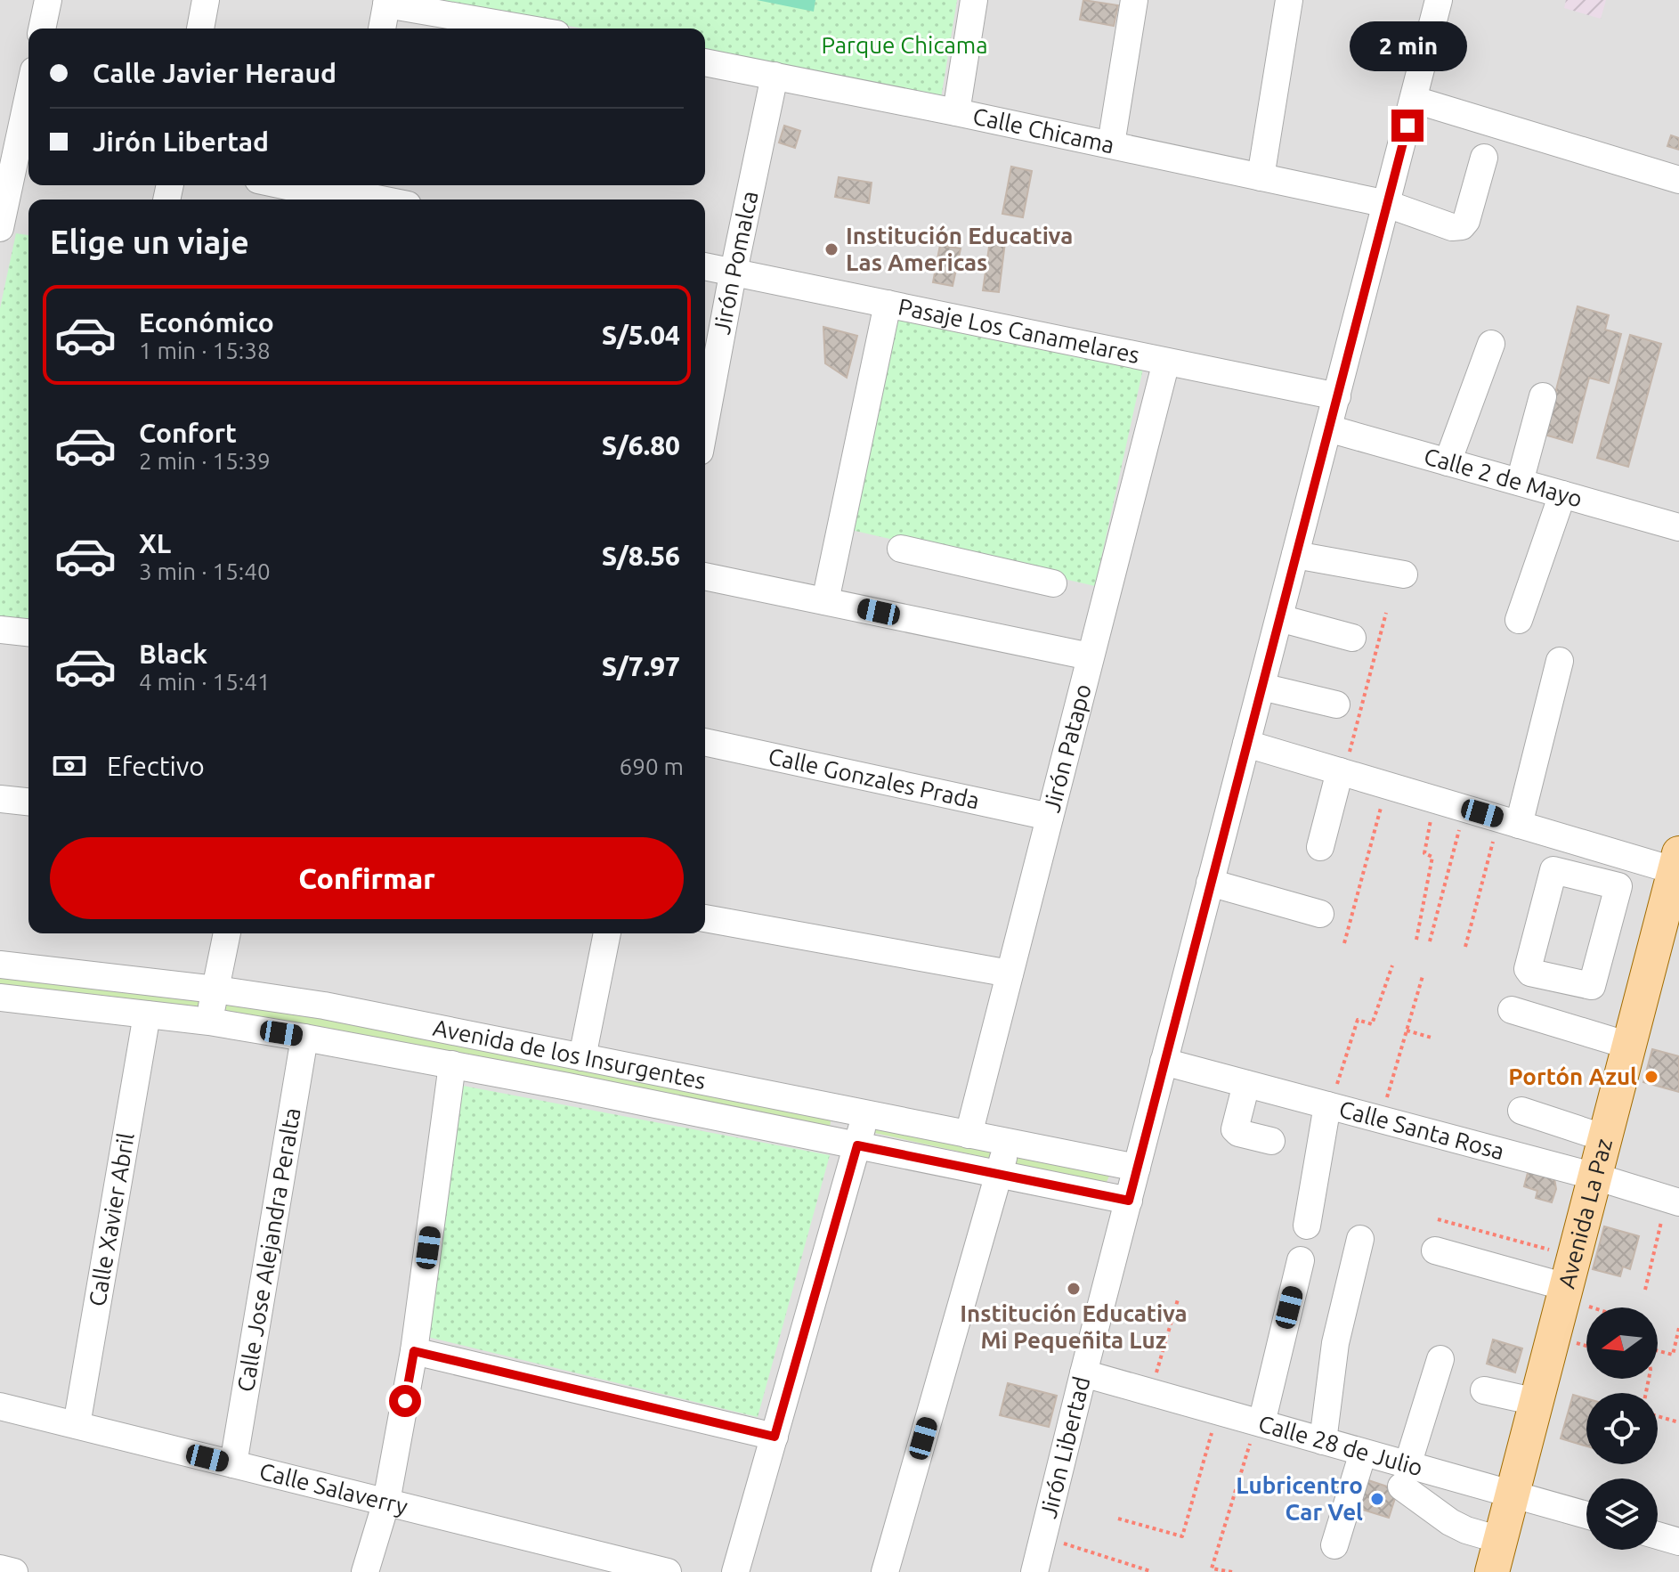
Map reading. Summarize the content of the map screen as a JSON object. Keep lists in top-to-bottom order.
{
  "streets": {
    "main road": ["Avenida La Paz"],
    "street": [
      "Calle Chicama",
      "Jirón Pomalca",
      "Pasaje Los Canamelares",
      "Calle 2 de Mayo",
      "Jirón Patapo",
      "Calle Gonzales Prada",
      "Avenida de los Insurgentes",
      "Calle Santa Rosa",
      "Calle Xavier Abril",
      "Calle Jose Alejandra Peralta",
      "Calle 28 de Julio",
      "Jirón Libertad",
      "Calle Salaverry"
    ]
  },
  "crossings": [
    ["Calle Chicama", "Jirón Pomalca"],
    ["Calle Chicama", "Jirón Libertad"],
    ["Jirón Pomalca", "Pasaje Los Canamelares"],
    ["Pasaje Los Canamelares", "Jirón Patapo"],
    ["Pasaje Los Canamelares", "Jirón Libertad"],
    ["Calle 2 de Mayo", "Jirón Libertad"],
    ["Jirón Patapo", "Calle Gonzales Prada"],
    ["Jirón Patapo", "Avenida de los Insurgentes"],
    ["Avenida de los Insurgentes", "Calle Xavier Abril"],
    ["Avenida de los Insurgentes", "Calle Jose Alejandra Peralta"],
    ["Avenida de los Insurgentes", "Jirón Libertad"],
    ["Calle Santa Rosa", "Avenida La Paz"],
    ["Calle Santa Rosa", "Jirón Libertad"],
    ["Avenida La Paz", "Calle 28 de Julio"],
    ["Calle Xavier Abril", "Calle Salaverry"],
    ["Calle Jose Alejandra Peralta", "Calle Salaverry"],
    ["Calle 28 de Julio", "Jirón Libertad"]
  ],
  "parks": ["Parque Chicama"],
  "places": [
    "Institución Educativa Las Americas",
    "Portón Azul",
    "Institución Educativa Mi Pequeñita Luz",
    "Lubricentro Car Vel"
  ],
  "north": "left",
  "page": {
    "bubble": "2 min",
    "banner": ["Calle Javier Heraud", "Jirón Libertad"],
    "heading": "Elige un viaje",
    "list": [
      {
        "name": "Económico",
        "note": "1 min · 15:38",
        "value": "S/5.04"
      },
      {
        "name": "Confort",
        "note": "2 min · 15:39",
        "value": "S/6.80"
      },
      {
        "name": "XL",
        "note": "3 min · 15:40",
        "value": "S/8.56"
      },
      {
        "name": "Black",
        "note": "4 min · 15:41",
        "value": "S/7.97"
      }
    ],
    "pay": ["Efectivo", "690 m"],
    "buttons": "Confirmar"
  }
}
